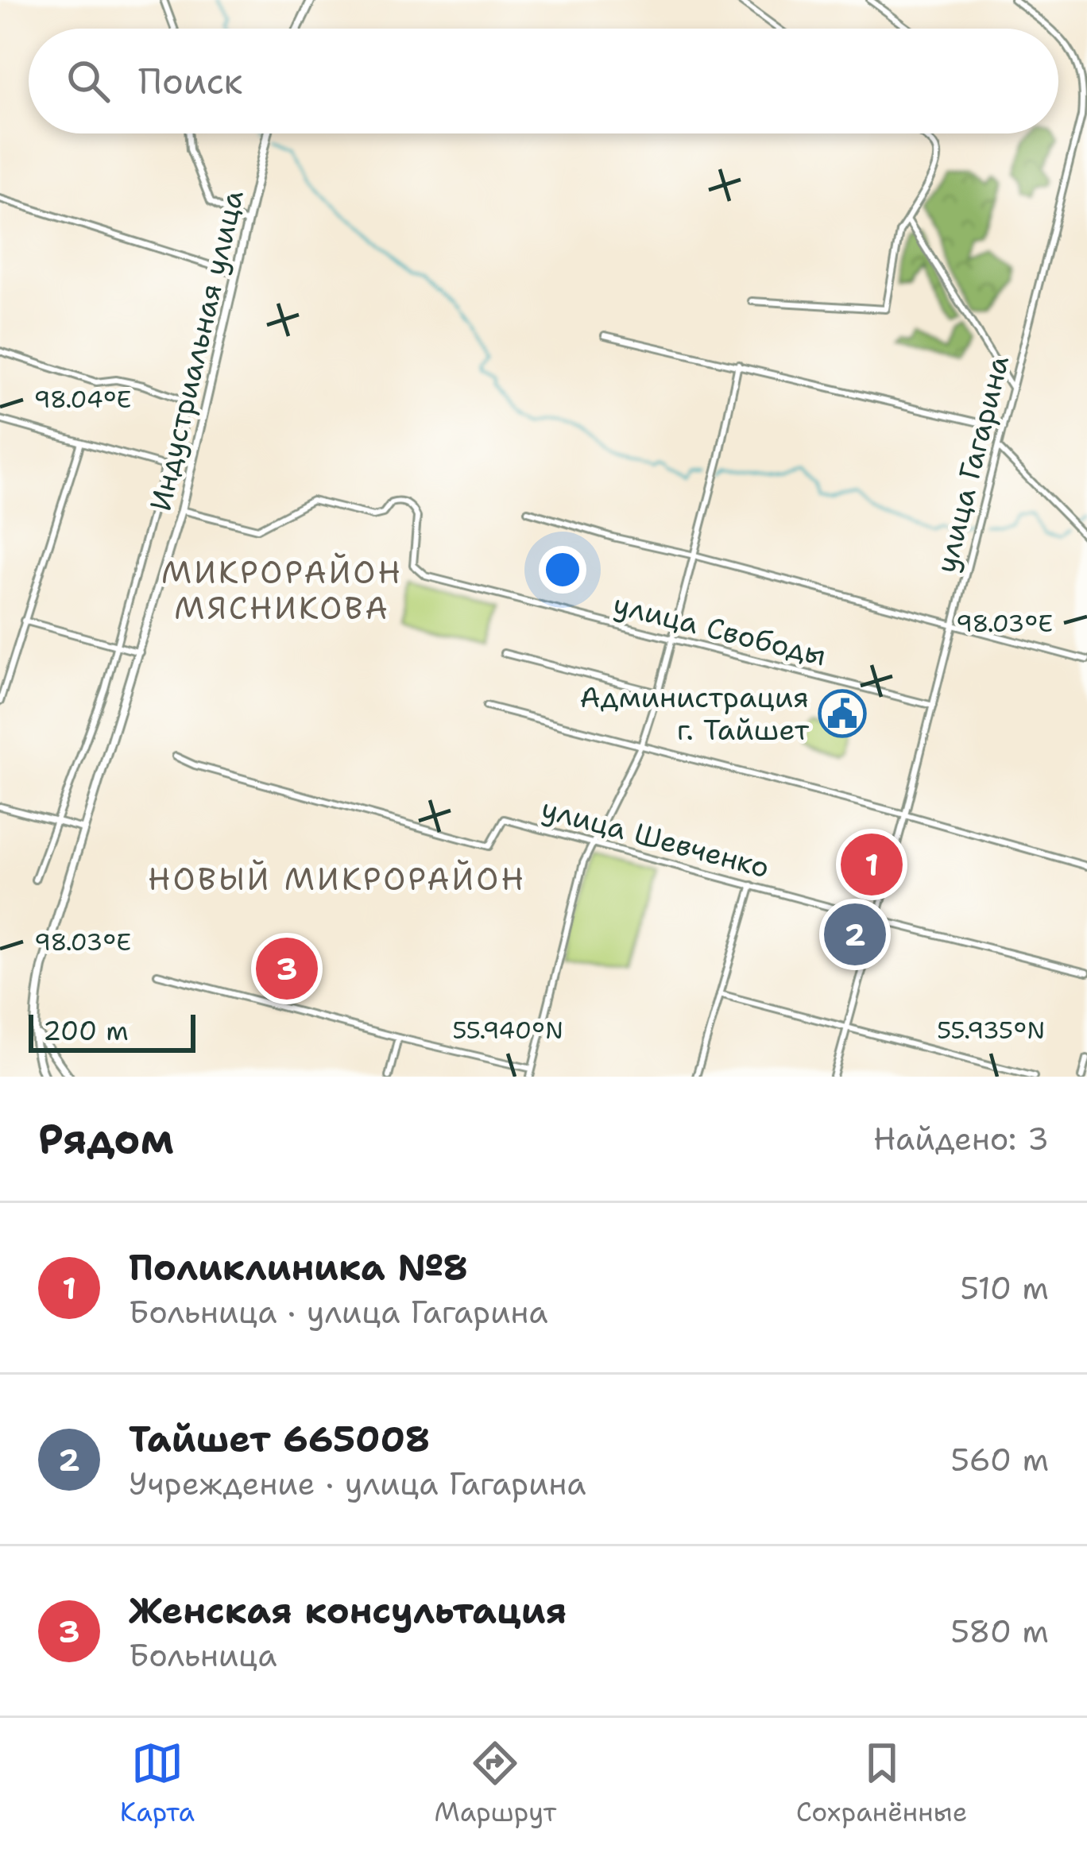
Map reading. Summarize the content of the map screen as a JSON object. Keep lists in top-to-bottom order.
{
  "streets": {
    "street": [
      "Индустриальная улица",
      "улица Гагарина",
      "улица Свободы",
      "улица Шевченко"
    ]
  },
  "crossings": [
    ["Индустриальная улица", "улица Свободы"],
    ["улица Гагарина", "улица Свободы"],
    ["улица Гагарина", "улица Шевченко"]
  ],
  "districts": ["МИКРОРАЙОН МЯСНИКОВА", "НОВЫЙ МИКРОРАЙОН"],
  "places": {
    "public building": ["Администрация г. Тайшет"]
  },
  "scale_bar": "200 m",
  "page": {
    "search": "Поиск",
    "pins": ["1", "2", "3"],
    "scale": "200 m",
    "heading": ["Рядом", "Найдено: 3"],
    "list": [
      {
        "mark": "1",
        "name": "Поликлиника №8",
        "note": "Больница · улица Гагарина",
        "value": "510 m"
      },
      {
        "mark": "2",
        "name": "Тайшет 665008",
        "note": "Учреждение · улица Гагарина",
        "value": "560 m"
      },
      {
        "mark": "3",
        "name": "Женская консультация",
        "note": "Больница",
        "value": "580 m"
      }
    ],
    "nav": ["Карта", "Маршрут", "Сохранённые"]
  },
  "coordinates": [
    "98.04°E",
    "98.03°E",
    "55.940°N",
    "55.935°N"
  ]
}
